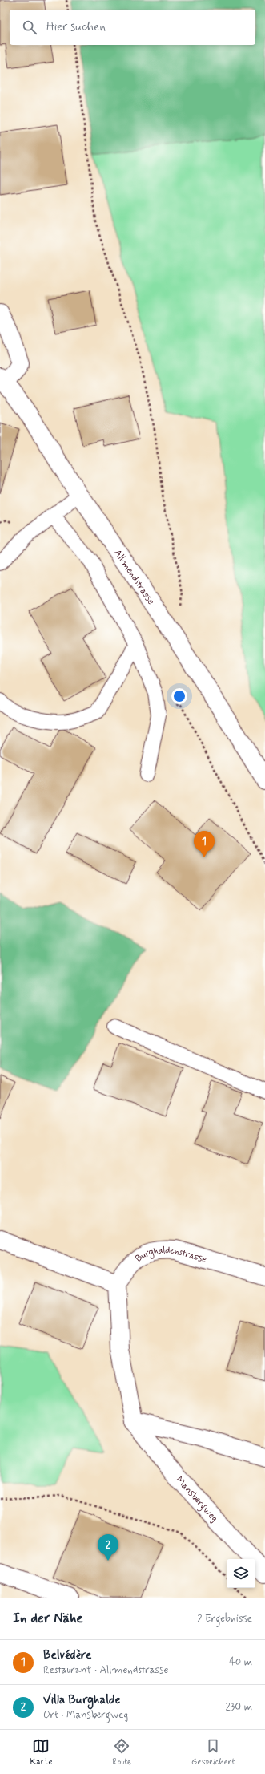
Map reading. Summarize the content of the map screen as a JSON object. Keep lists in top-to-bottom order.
{
  "streets": {
    "street": ["Allmendstrasse", "Burghaldenstrasse", "Mansbergweg"]
  },
  "crossings": [
    ["Burghaldenstrasse", "Mansbergweg"]
  ],
  "page": {
    "search": "Hier suchen",
    "pins": ["1", "2"],
    "heading": ["In der Nähe", "2 Ergebnisse"],
    "list": [
      {
        "mark": "1",
        "name": "Belvédère",
        "note": "Restaurant · Allmendstrasse",
        "value": "40 m"
      },
      {
        "mark": "2",
        "name": "Villa Burghalde",
        "note": "Ort · Mansbergweg",
        "value": "230 m"
      }
    ],
    "nav": ["Karte", "Route", "Gespeichert"]
  }
}
